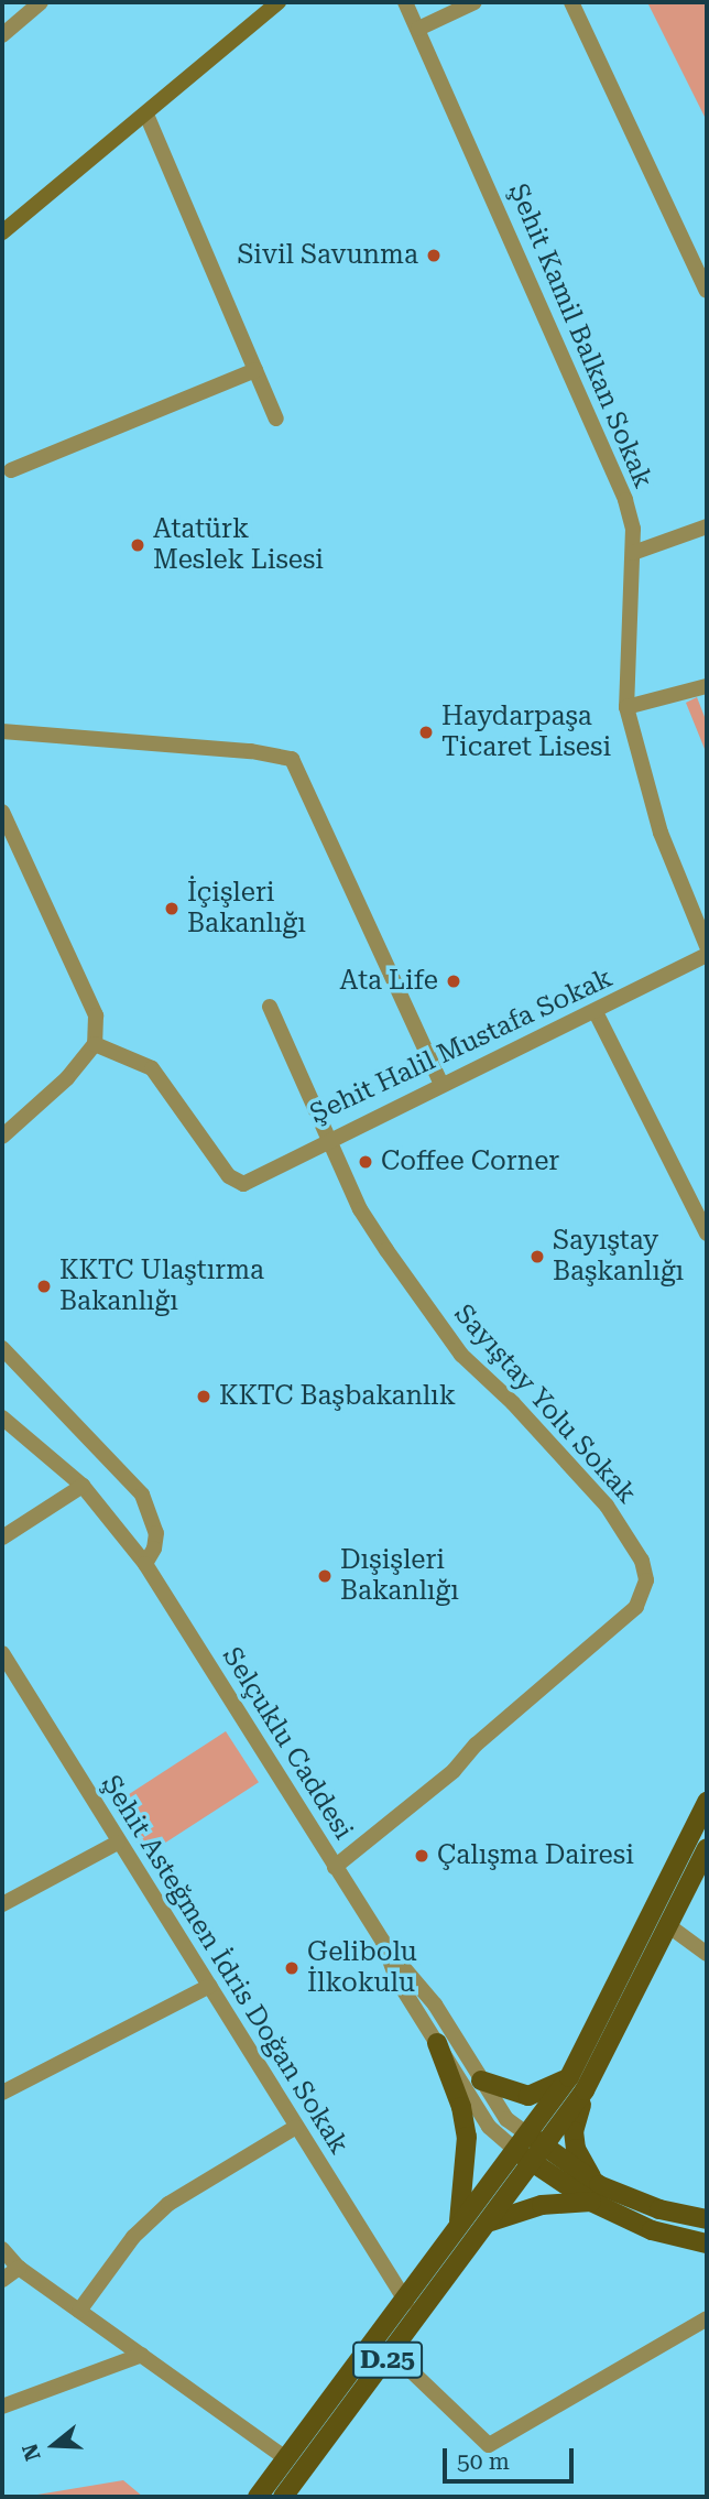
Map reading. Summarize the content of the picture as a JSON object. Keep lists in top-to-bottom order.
{
  "streets": {
    "main road": ["D.25"],
    "street": [
      "Şehit Kamil Balkan Sokak",
      "Şehit Halil Mustafa Sokak",
      "Sayıştay Yolu Sokak",
      "Selçuklu Caddesi",
      "Şehit Asteğmen İdris Doğan Sokak"
    ]
  },
  "crossings": [
    ["Şehit Halil Mustafa Sokak", "Sayıştay Yolu Sokak"],
    ["Sayıştay Yolu Sokak", "Selçuklu Caddesi"],
    ["Selçuklu Caddesi", "D.25"],
    ["Şehit Asteğmen İdris Doğan Sokak", "D.25"]
  ],
  "places": [
    "Sivil Savunma",
    "Atatürk Meslek Lisesi",
    "Haydarpaşa Ticaret Lisesi",
    "İçişleri Bakanlığı",
    "Ata Life",
    "Coffee Corner",
    "Sayıştay Başkanlığı",
    "KKTC Ulaştırma Bakanlığı",
    "KKTC Başbakanlık",
    "Dışişleri Bakanlığı",
    "Çalışma Dairesi",
    "Gelibolu İlkokulu"
  ],
  "scale_bar": "50 m",
  "north": "left"
}
